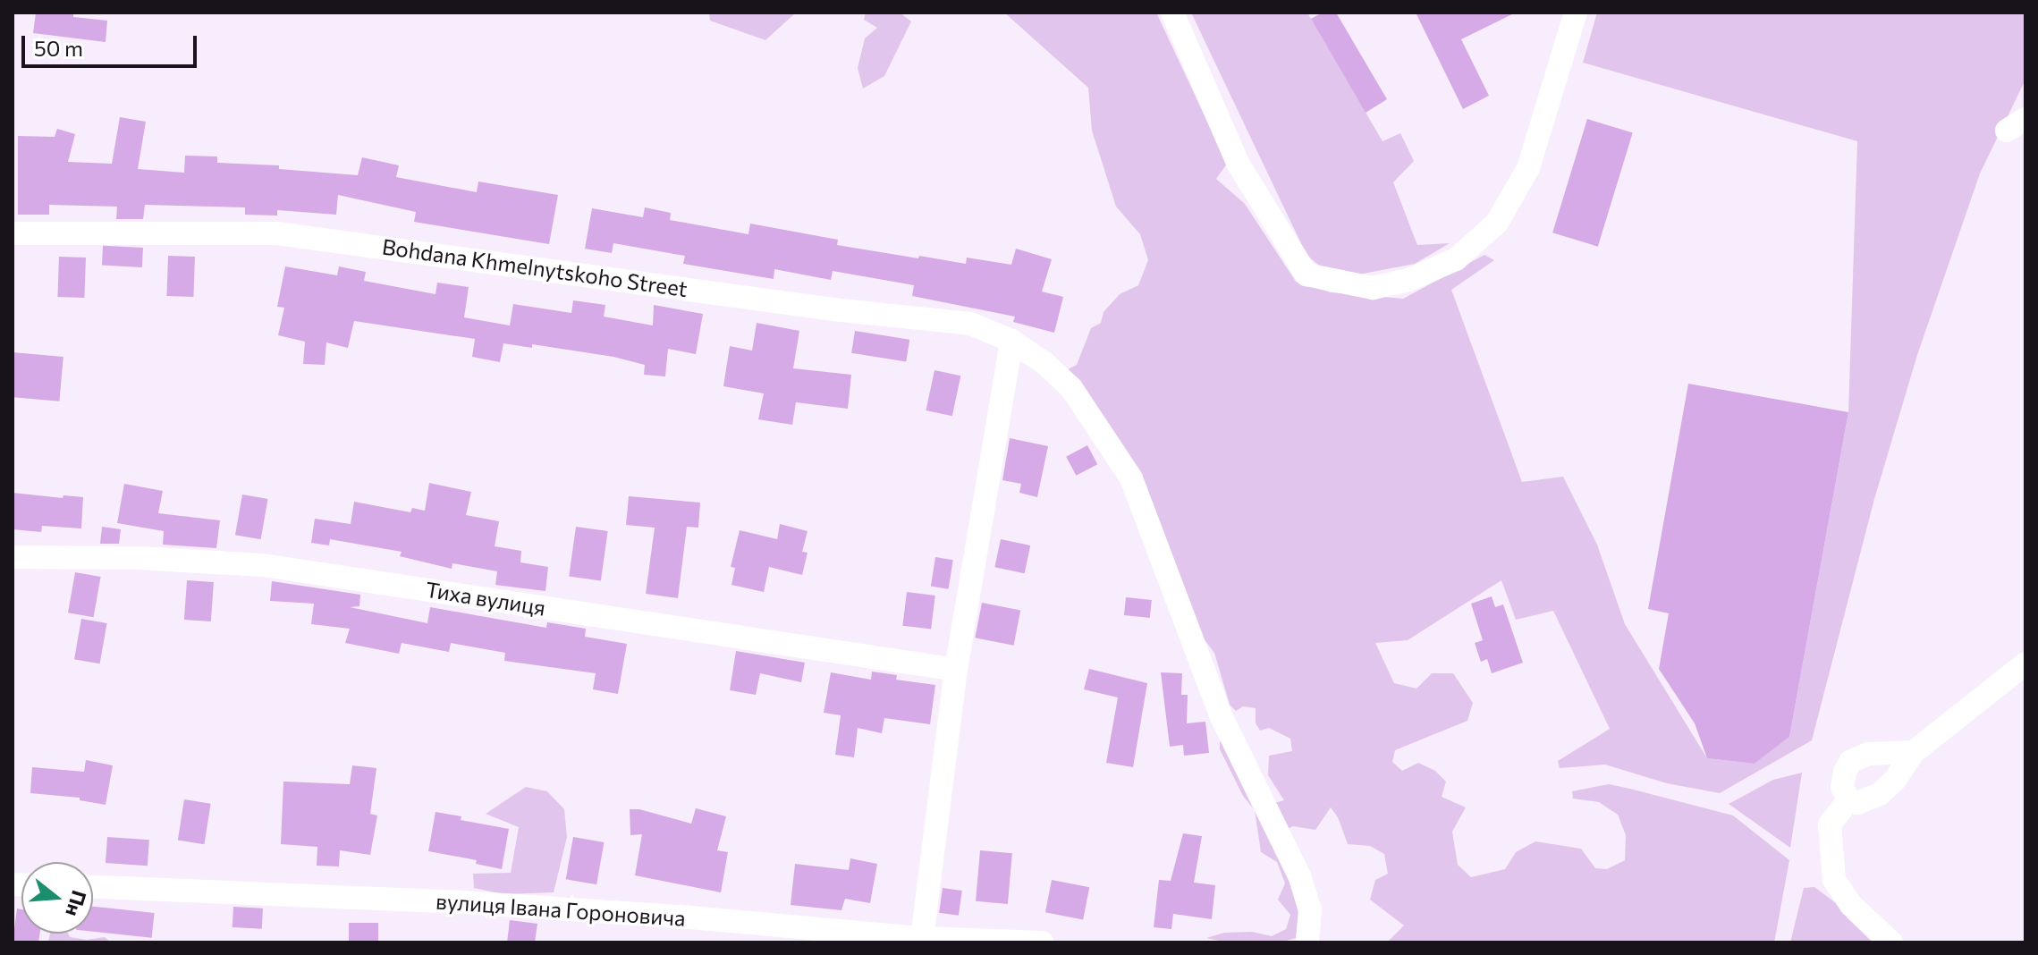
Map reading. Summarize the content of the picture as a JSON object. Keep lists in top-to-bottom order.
{
  "streets": {
    "street": ["Bohdana Khmelnytskoho Street", "Тиха вулиця", "вулиця Івана Гороновича"]
  },
  "scale_bar": "50 m",
  "north": "right"
}
